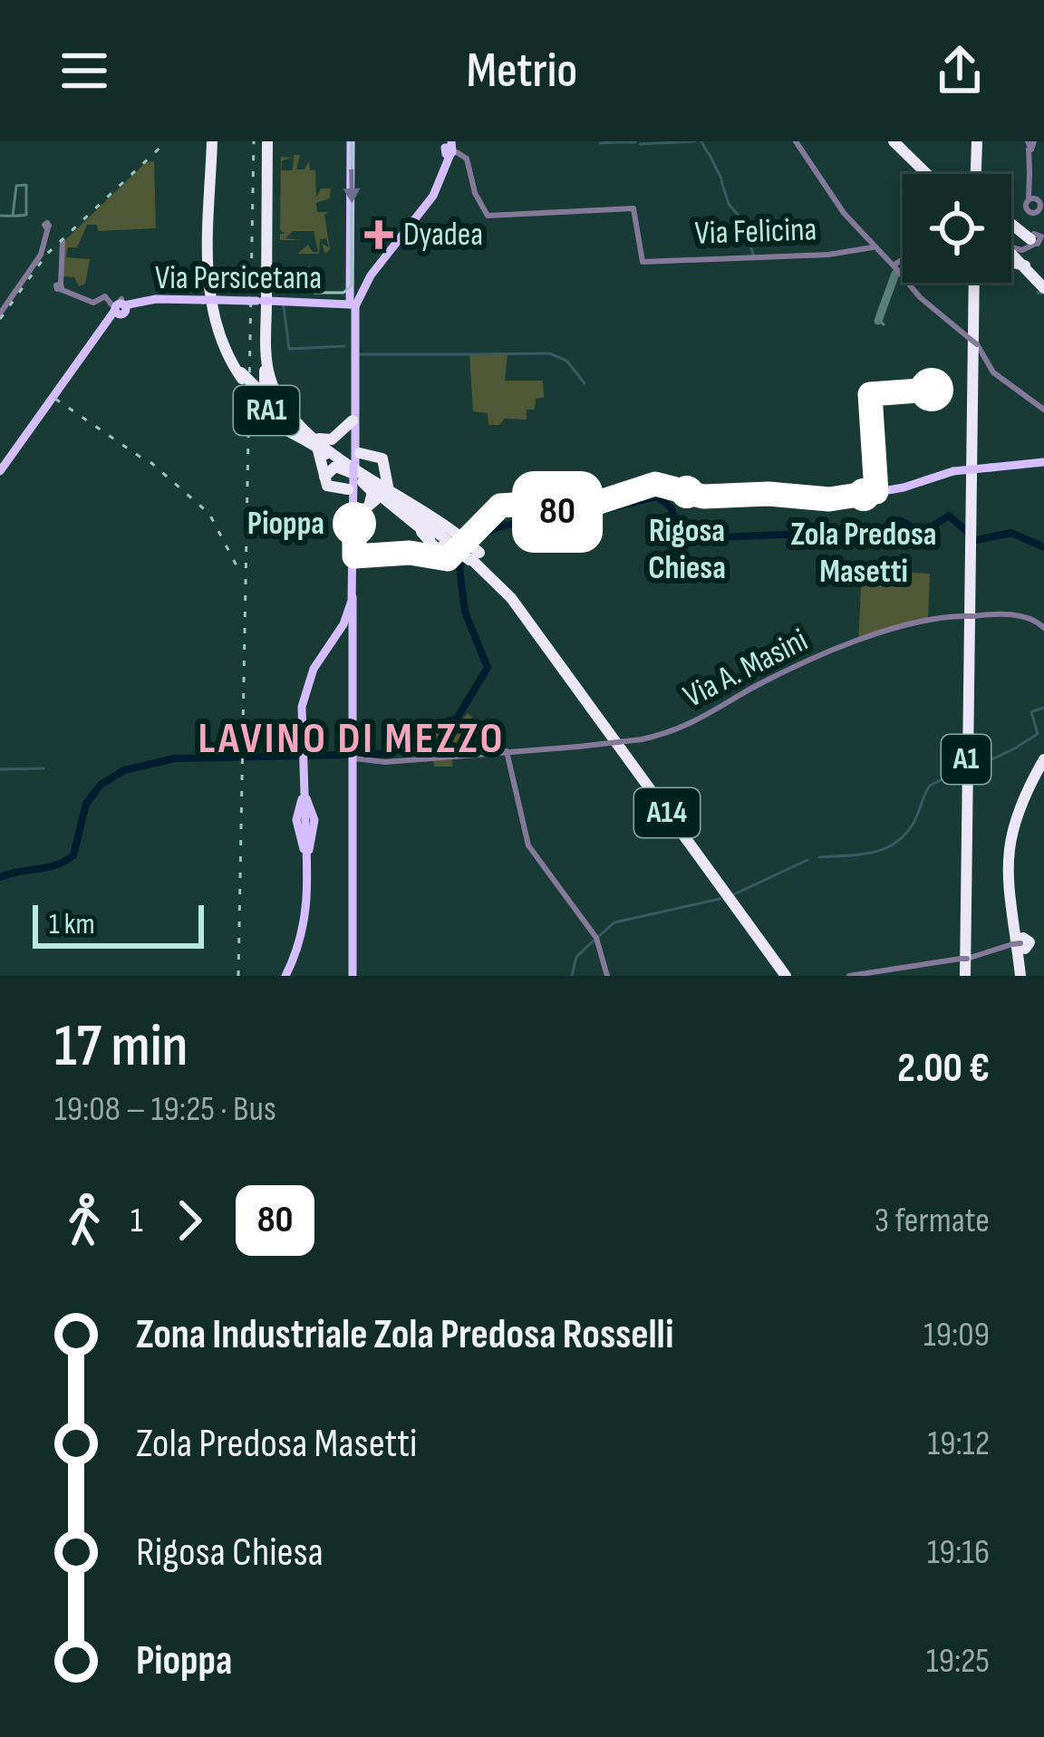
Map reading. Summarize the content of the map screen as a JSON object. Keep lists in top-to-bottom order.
{
  "streets": {
    "highway": ["RA1", "A1", "A14"],
    "main road": ["Via Persicetana"],
    "street": ["Via Felicina", "Via A. Masini"]
  },
  "crossings": [
    ["Via Persicetana", "RA1"],
    ["RA1", "A14"]
  ],
  "districts": ["LAVINO DI MEZZO"],
  "places": {
    "health": ["Dyadea"],
    "other": ["Rigosa Chiesa", "Zola Predosa Masetti", "Pioppa"]
  },
  "lines": ["bus line 80"],
  "scale_bar": "1 km",
  "page": {
    "header": "Metrio",
    "on_map": "80",
    "scale": "1 km",
    "heading": ["17 min", "19:08 – 19:25 · Bus", "2.00 €"],
    "legs": ["1", "80", "3 fermate"],
    "list": [
      {
        "name": "Zona Industriale Zola Predosa Rosselli",
        "value": "19:09"
      },
      {
        "name": "Zola Predosa Masetti",
        "value": "19:12"
      },
      {
        "name": "Rigosa Chiesa",
        "value": "19:16"
      },
      {
        "name": "Pioppa",
        "value": "19:25"
      }
    ]
  }
}
